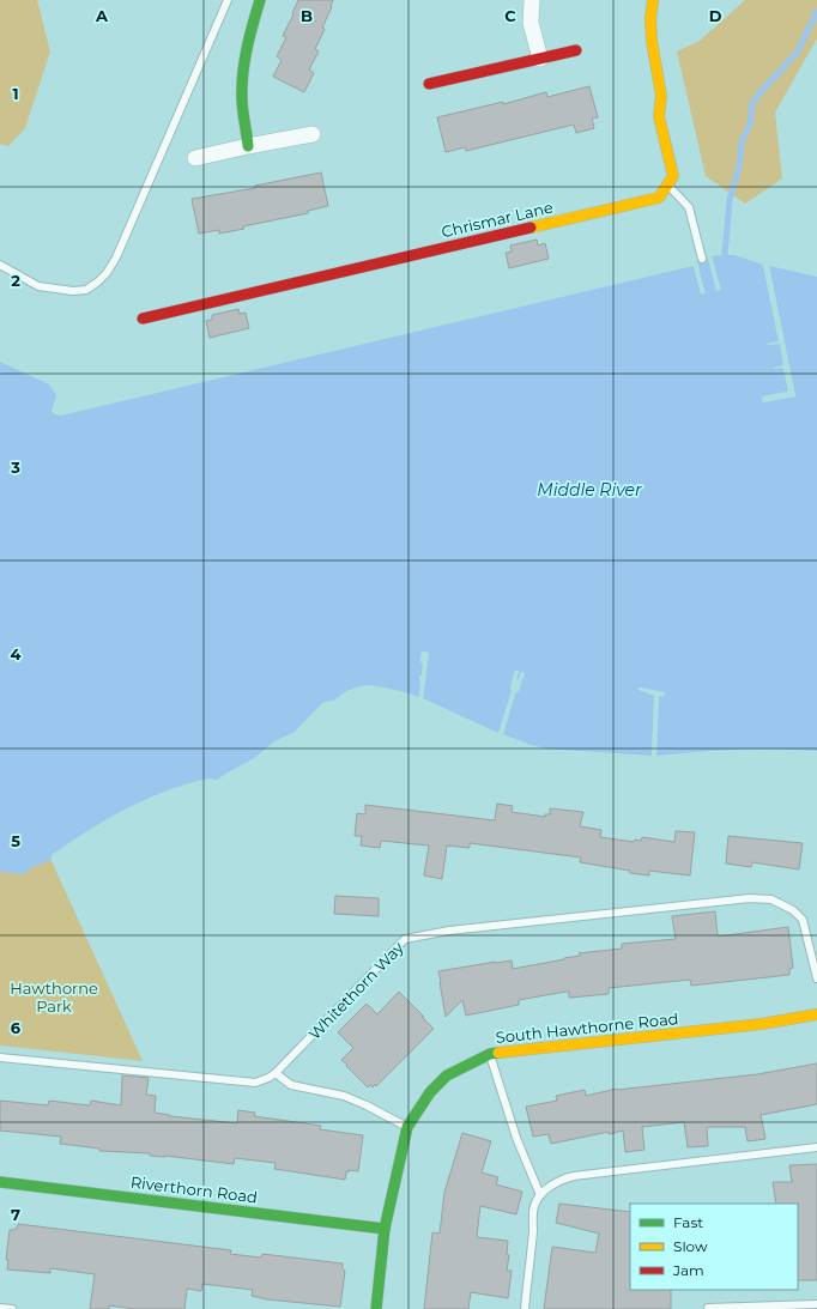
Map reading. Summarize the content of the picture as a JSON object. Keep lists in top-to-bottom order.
{
  "streets": {
    "street": ["Chrismar Lane", "South Hawthorne Road", "Riverthorn Road"],
    "lane": ["Whitethorn Way"]
  },
  "crossings": [
    ["South Hawthorne Road", "Riverthorn Road"]
  ],
  "water": ["Middle River"],
  "parks": ["Hawthorne Park"],
  "legend": ["Fast", "Slow", "Jam"],
  "grid": {
    "columns": [
      "A",
      "B",
      "C",
      "D"
    ],
    "rows": [
      "1",
      "2",
      "3",
      "4",
      "5",
      "6",
      "7"
    ]
  }
}
